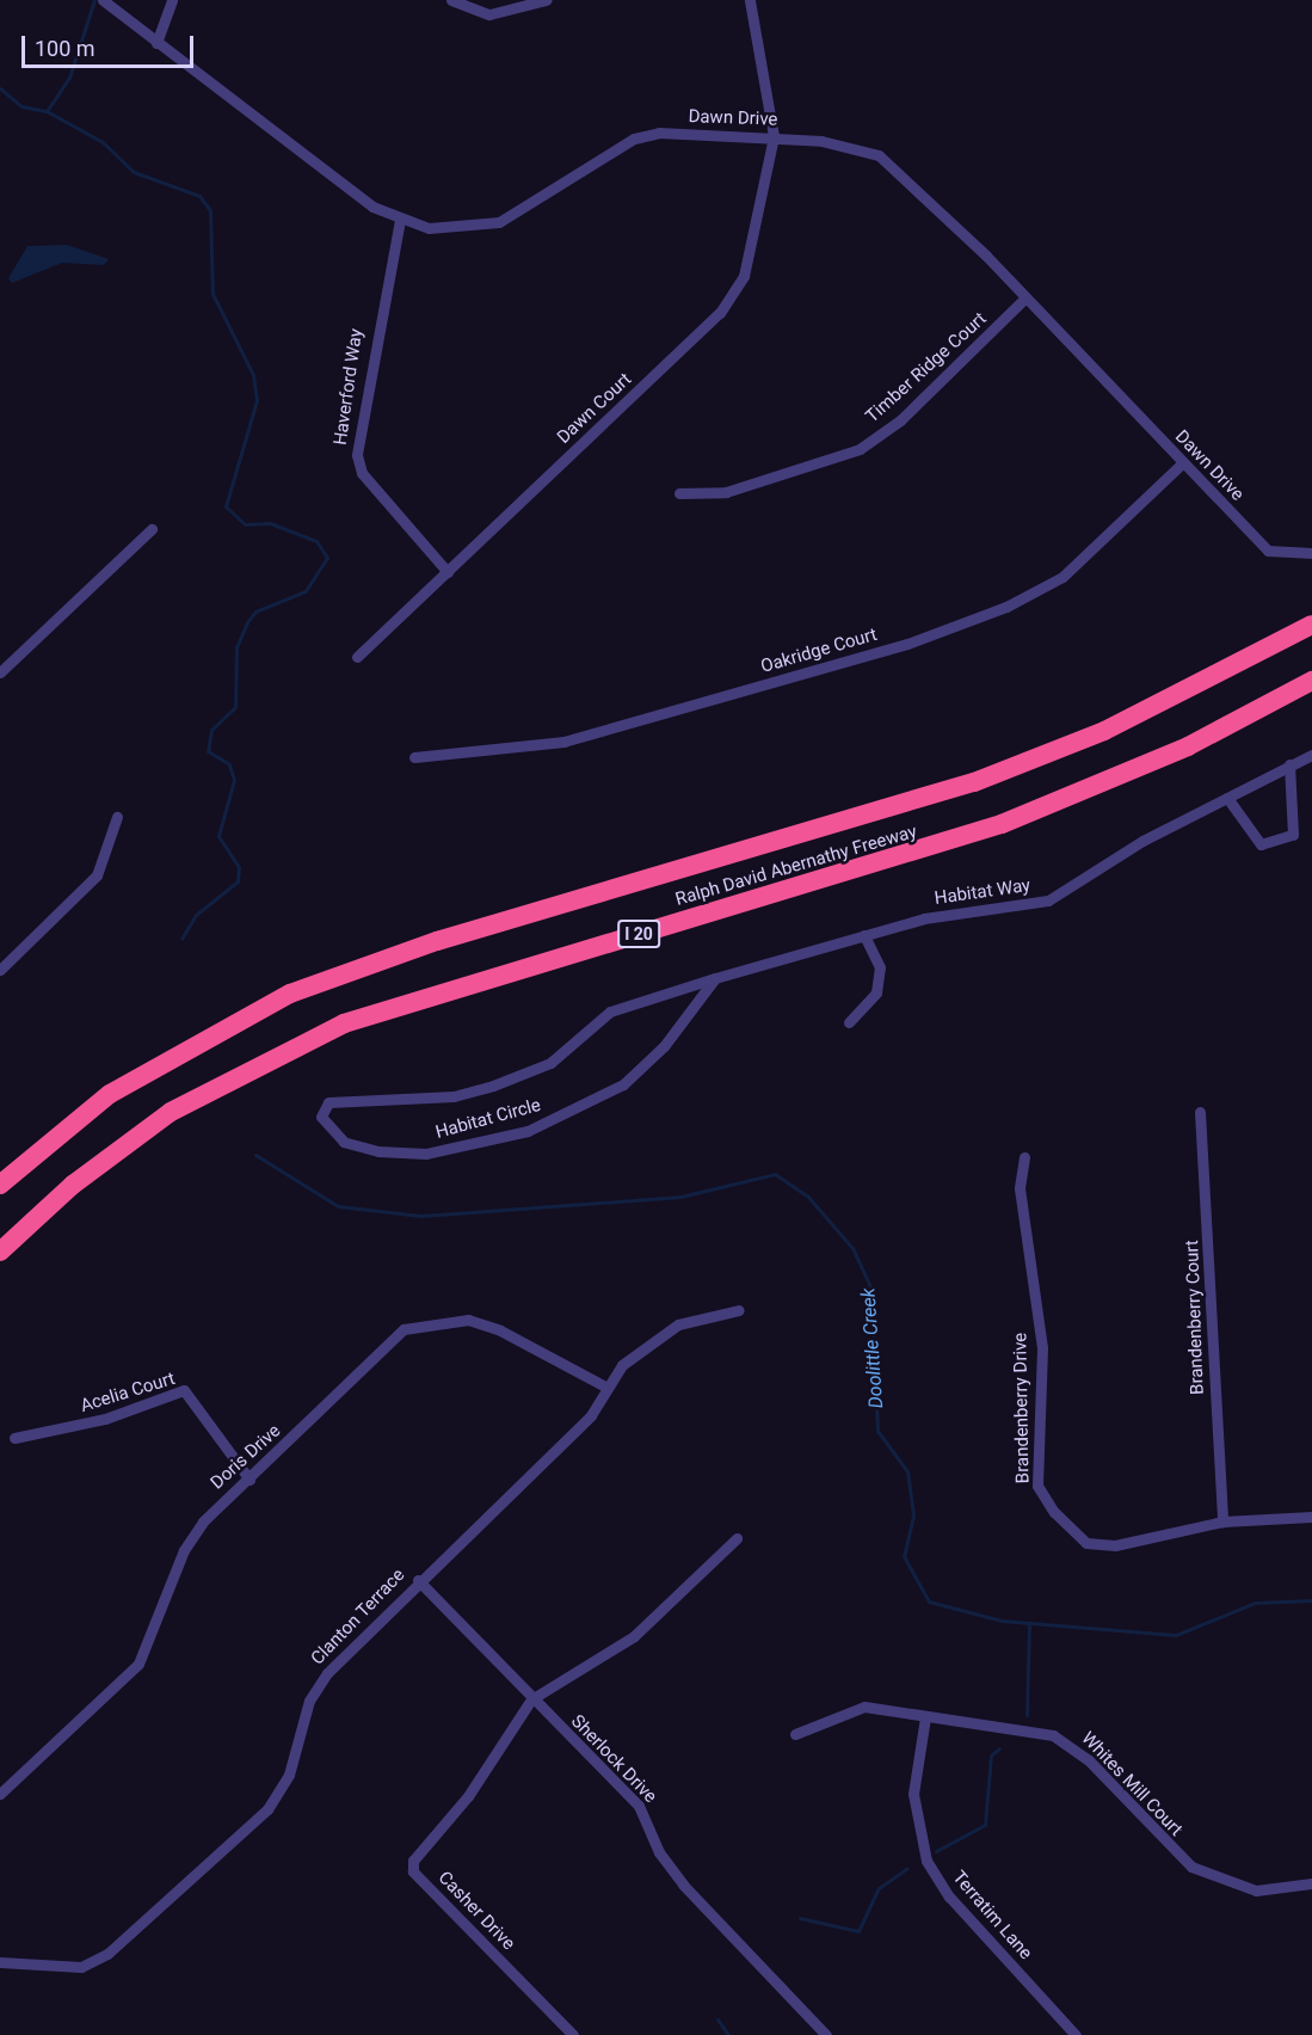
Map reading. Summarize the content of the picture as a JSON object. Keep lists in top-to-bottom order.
{
  "streets": {
    "highway": ["Ralph David Abernathy Freeway", "I 20"],
    "street": [
      "Dawn Drive",
      "Timber Ridge Court",
      "Haverford Way",
      "Dawn Court",
      "Oakridge Court",
      "Habitat Way",
      "Habitat Circle",
      "Brandenberry Court",
      "Acelia Court",
      "Brandenberry Drive",
      "Doris Drive",
      "Clanton Terrace",
      "Sherlock Drive",
      "Whites Mill Court",
      "Casher Drive",
      "Terratim Lane"
    ]
  },
  "crossings": [
    ["Dawn Drive", "Timber Ridge Court"],
    ["Dawn Drive", "Haverford Way"],
    ["Dawn Drive", "Dawn Court"],
    ["Dawn Drive", "Oakridge Court"],
    ["Haverford Way", "Dawn Court"],
    ["Habitat Way", "Habitat Circle"],
    ["Brandenberry Court", "Brandenberry Drive"],
    ["Acelia Court", "Doris Drive"],
    ["Doris Drive", "Clanton Terrace"],
    ["Clanton Terrace", "Sherlock Drive"],
    ["Sherlock Drive", "Casher Drive"],
    ["Whites Mill Court", "Terratim Lane"]
  ],
  "water": ["Doolittle Creek"],
  "scale_bar": "100 m"
}
